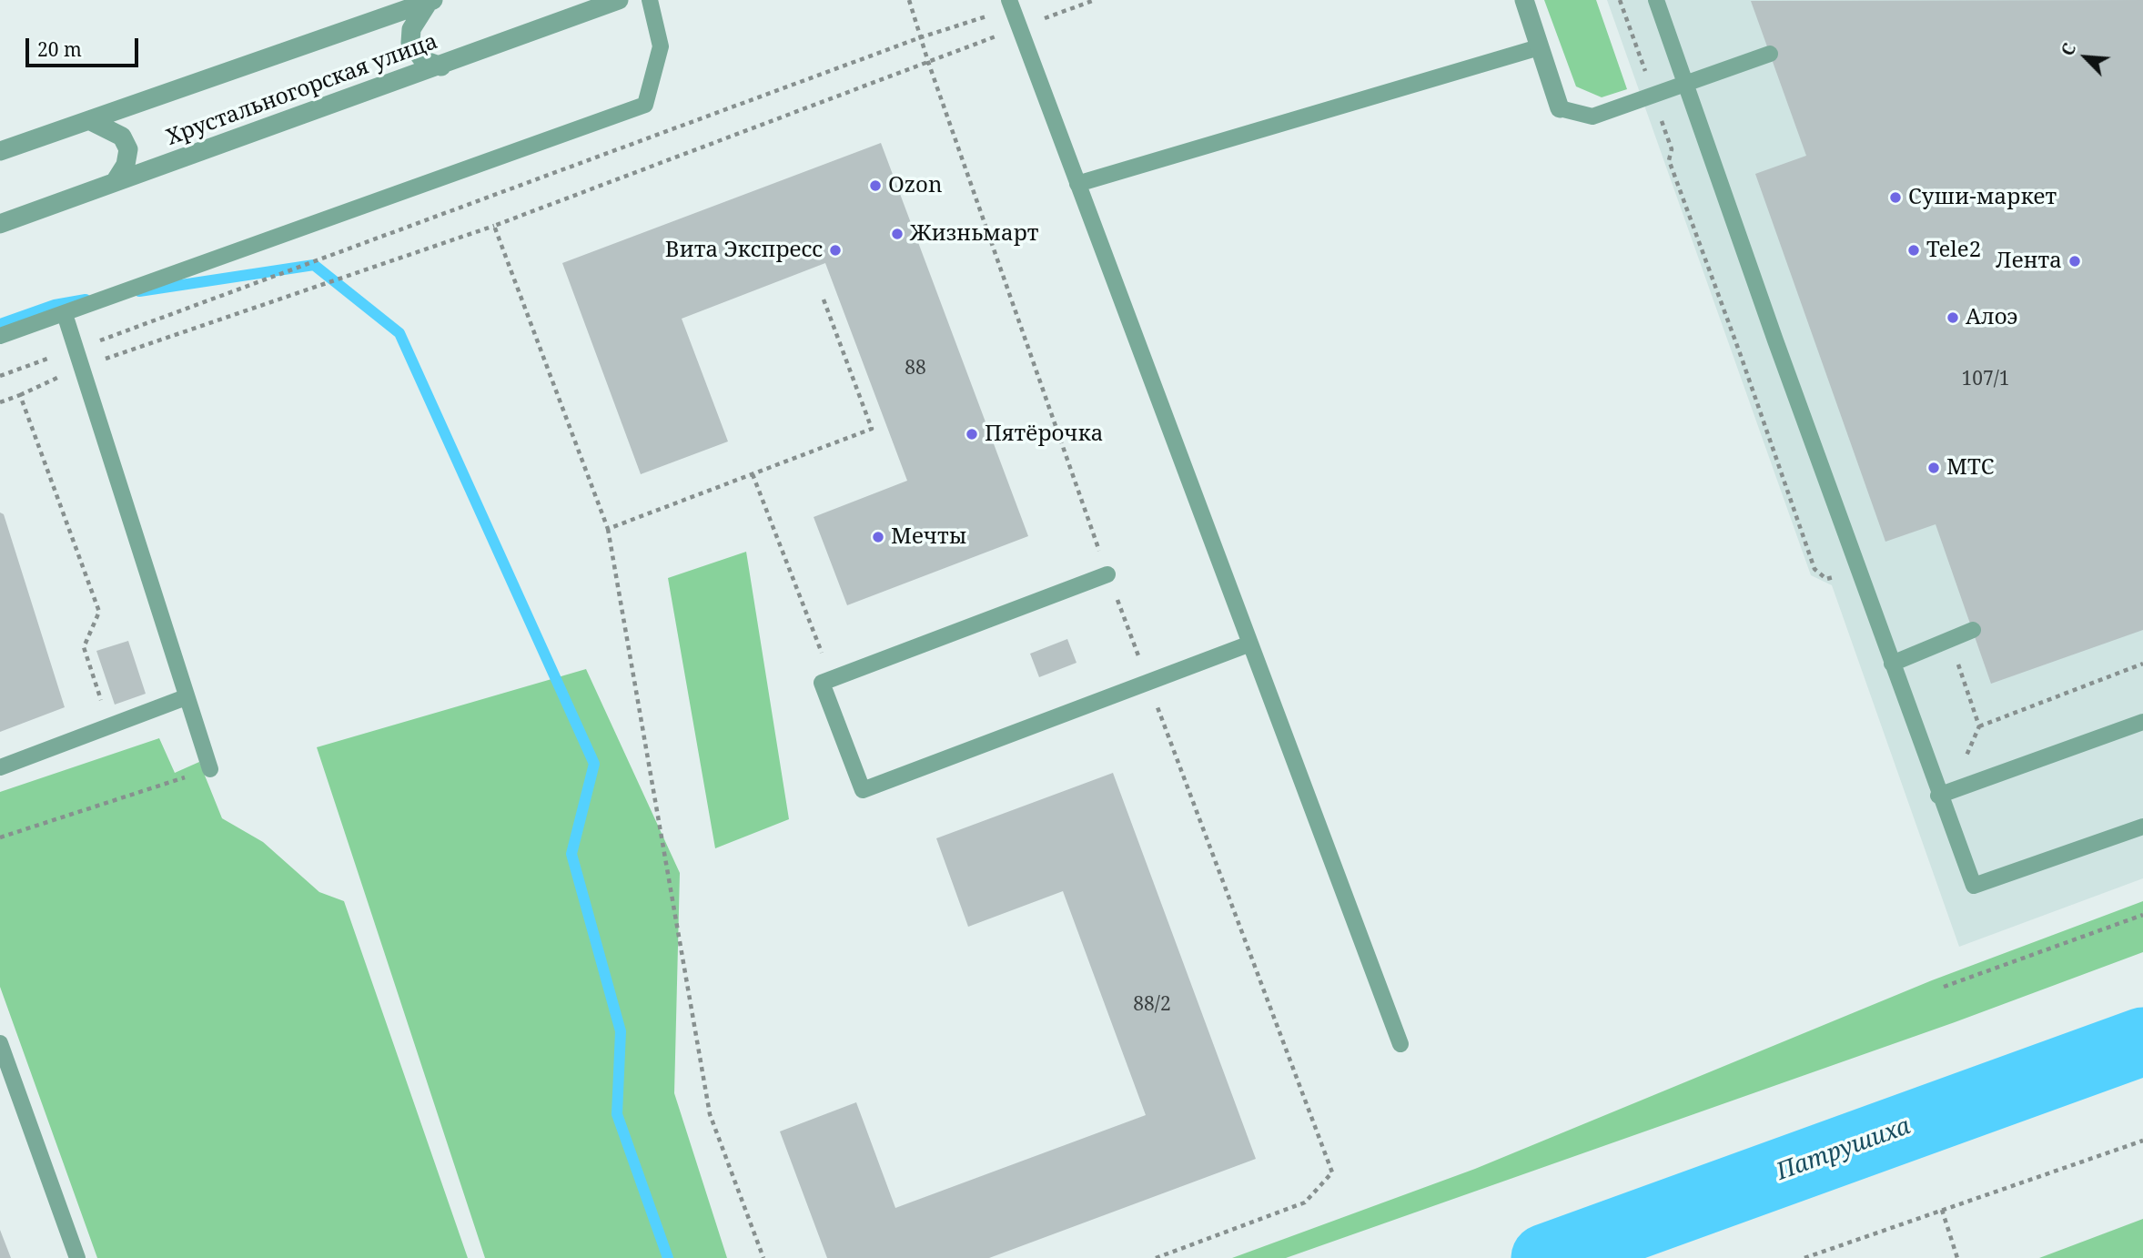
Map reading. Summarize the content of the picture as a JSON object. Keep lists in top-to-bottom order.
{
  "streets": {
    "street": ["Хрустальногорская улица"]
  },
  "water": ["Патрушиха"],
  "places": [
    "Ozon",
    "Суши-маркет",
    "Жизньмарт",
    "Вита Экспресс",
    "Tele2",
    "Лента",
    "Алоэ",
    "Пятёрочка",
    "МТС",
    "Мечты"
  ],
  "house_numbers": ["88", "107/1", "88/2"],
  "scale_bar": "20 m",
  "north": "top left"
}
